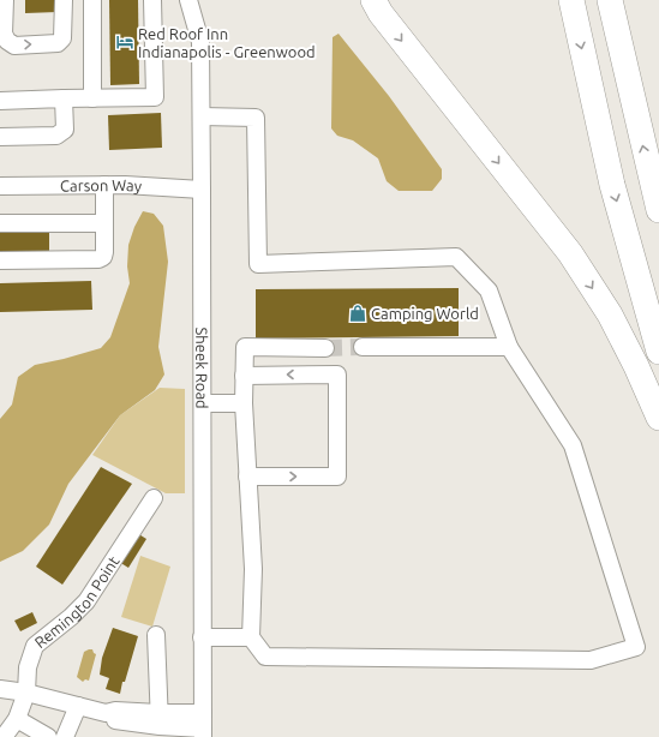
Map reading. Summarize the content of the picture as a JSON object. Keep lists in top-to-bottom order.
{
  "streets": {
    "street": ["Carson Way", "Sheek Road", "Remington Point"]
  },
  "crossings": [
    ["Carson Way", "Sheek Road"]
  ],
  "places": {
    "hotel": ["Red Roof Inn Indianapolis - Greenwood"],
    "shop": ["Camping World"]
  }
}
